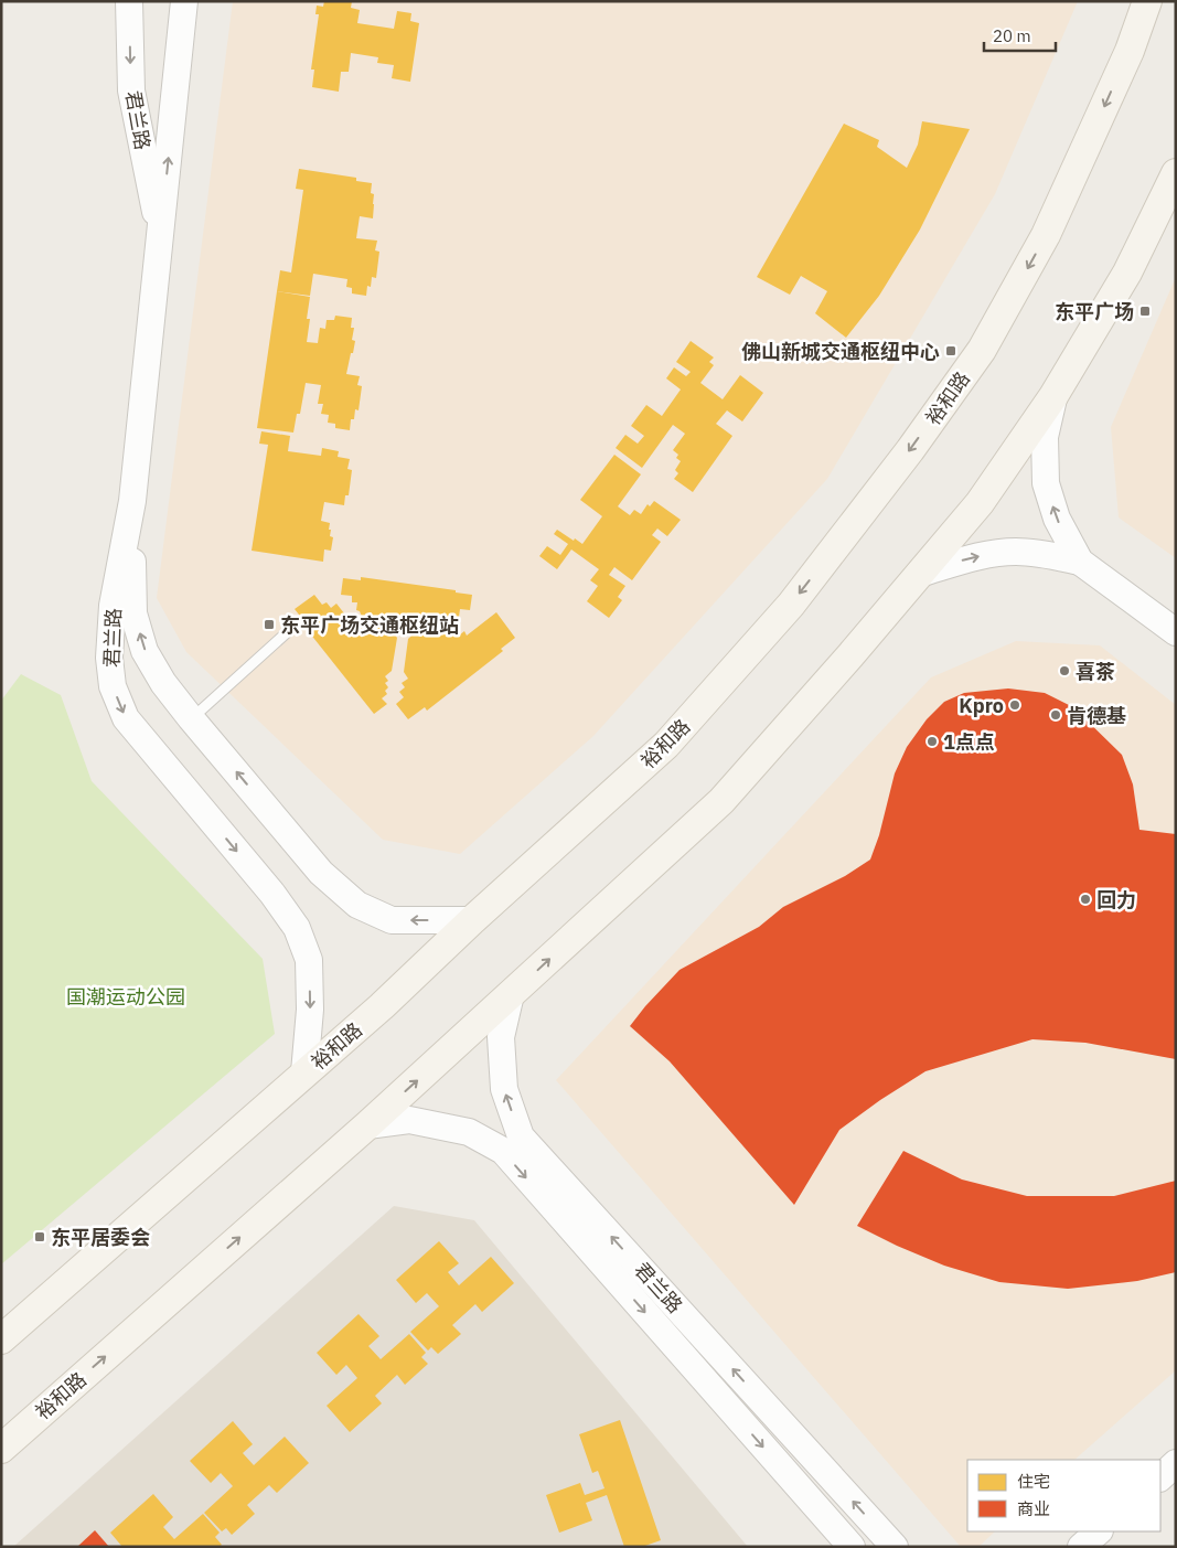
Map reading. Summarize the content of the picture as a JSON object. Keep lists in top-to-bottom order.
{
  "streets": {
    "main road": ["裕和路"],
    "street": ["君兰路"]
  },
  "crossings": [
    ["君兰路", "裕和路"]
  ],
  "parks": ["国潮运动公园"],
  "places": {
    "transit": [
      "东平广场",
      "佛山新城交通枢纽中心",
      "东平广场交通枢纽站",
      "东平居委会"
    ],
    "other": [
      "喜茶",
      "Kpro",
      "肯德基",
      "1点点",
      "回力"
    ]
  },
  "legend": ["住宅", "商业"],
  "scale_bar": "20 m"
}
